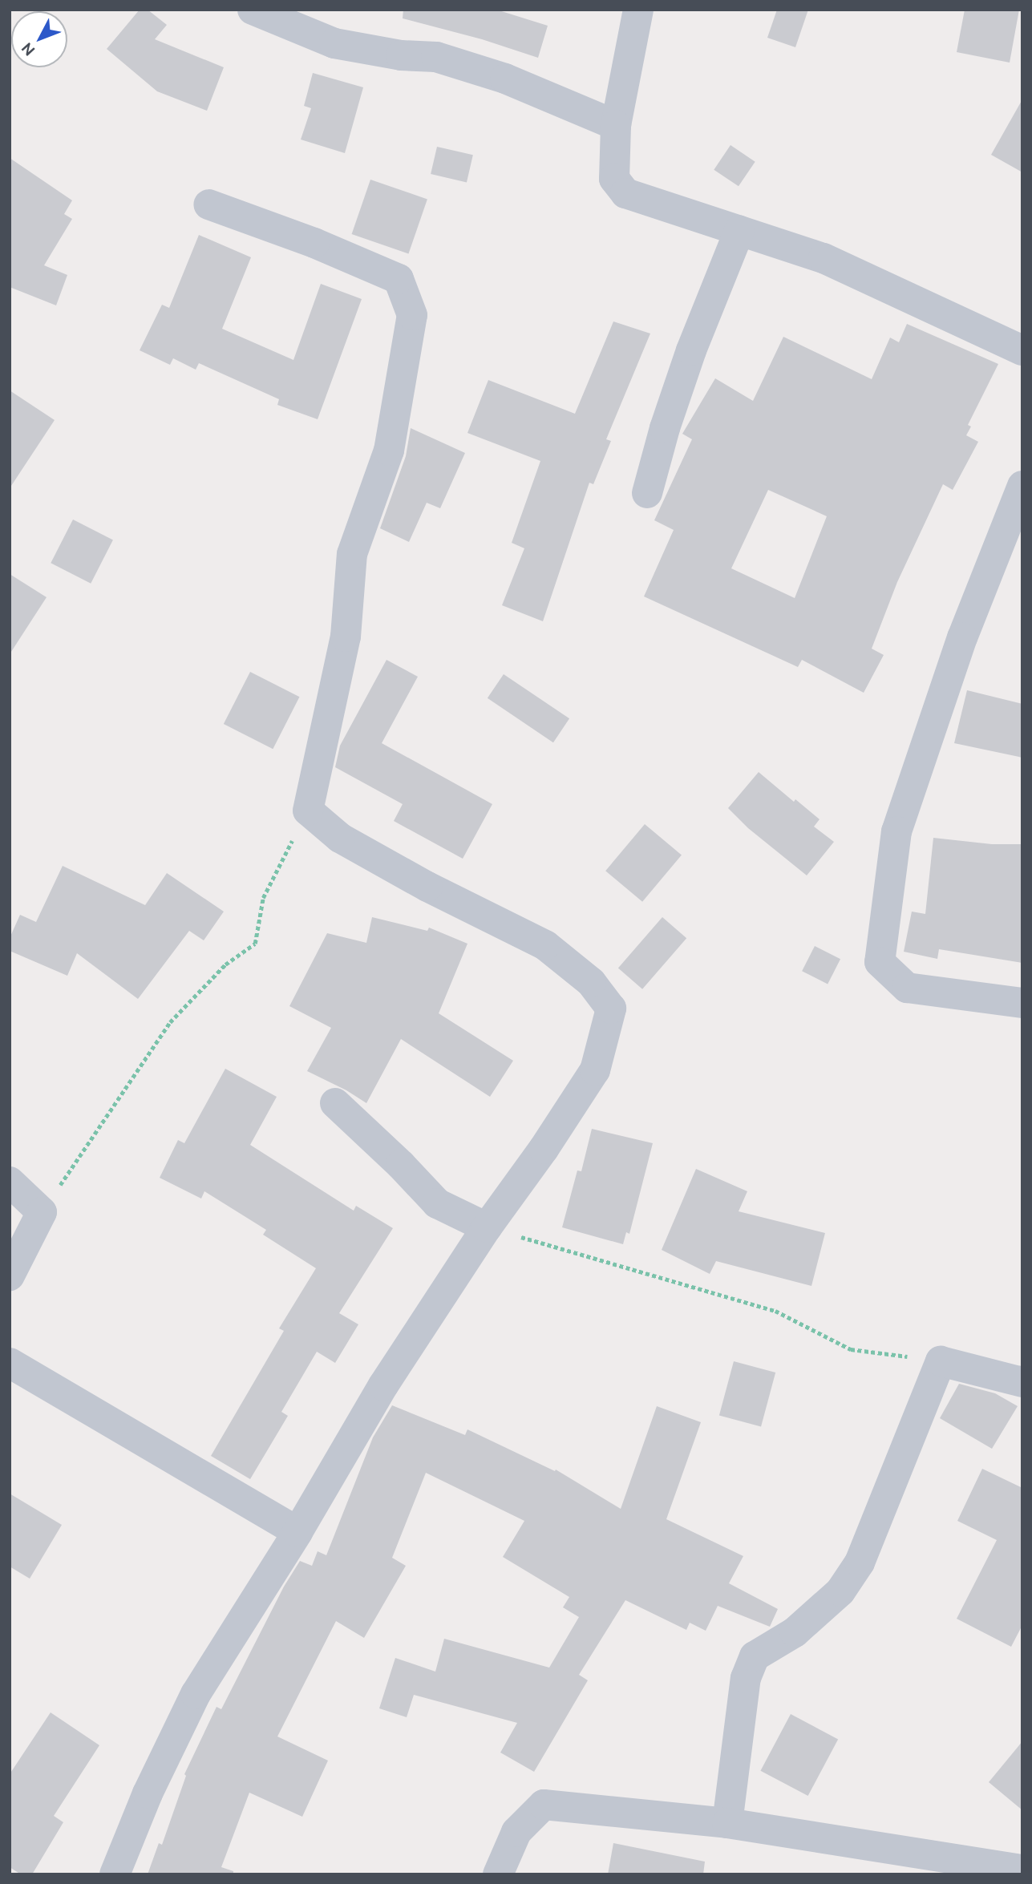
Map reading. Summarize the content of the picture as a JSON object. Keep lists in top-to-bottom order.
{
  "north": "bottom left"
}
